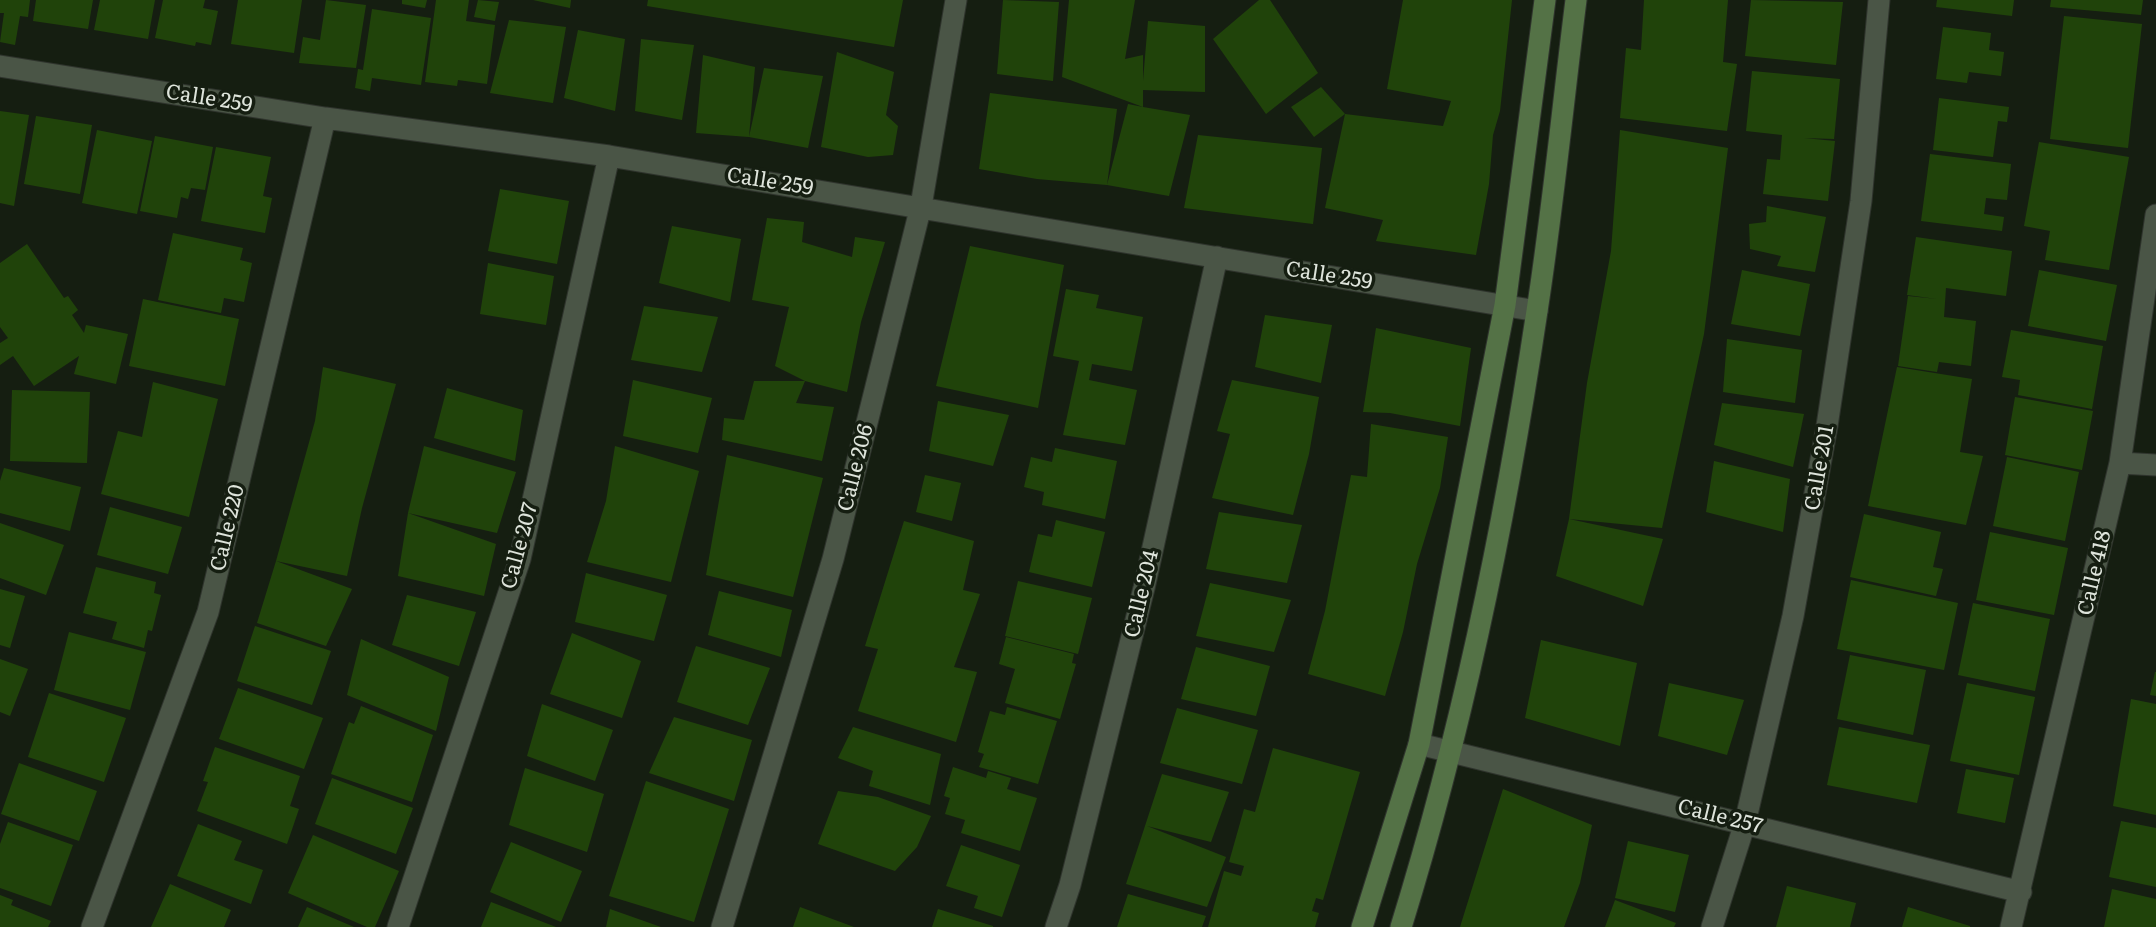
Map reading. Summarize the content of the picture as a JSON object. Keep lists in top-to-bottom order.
{
  "streets": {
    "street": [
      "Calle 259",
      "Calle 206",
      "Calle 201",
      "Calle 220",
      "Calle 207",
      "Calle 418",
      "Calle 204",
      "Calle 257"
    ]
  },
  "crossings": [
    ["Calle 259", "Calle 206"],
    ["Calle 259", "Calle 220"],
    ["Calle 259", "Calle 207"],
    ["Calle 259", "Calle 204"],
    ["Calle 201", "Calle 257"],
    ["Calle 418", "Calle 257"]
  ]
}
